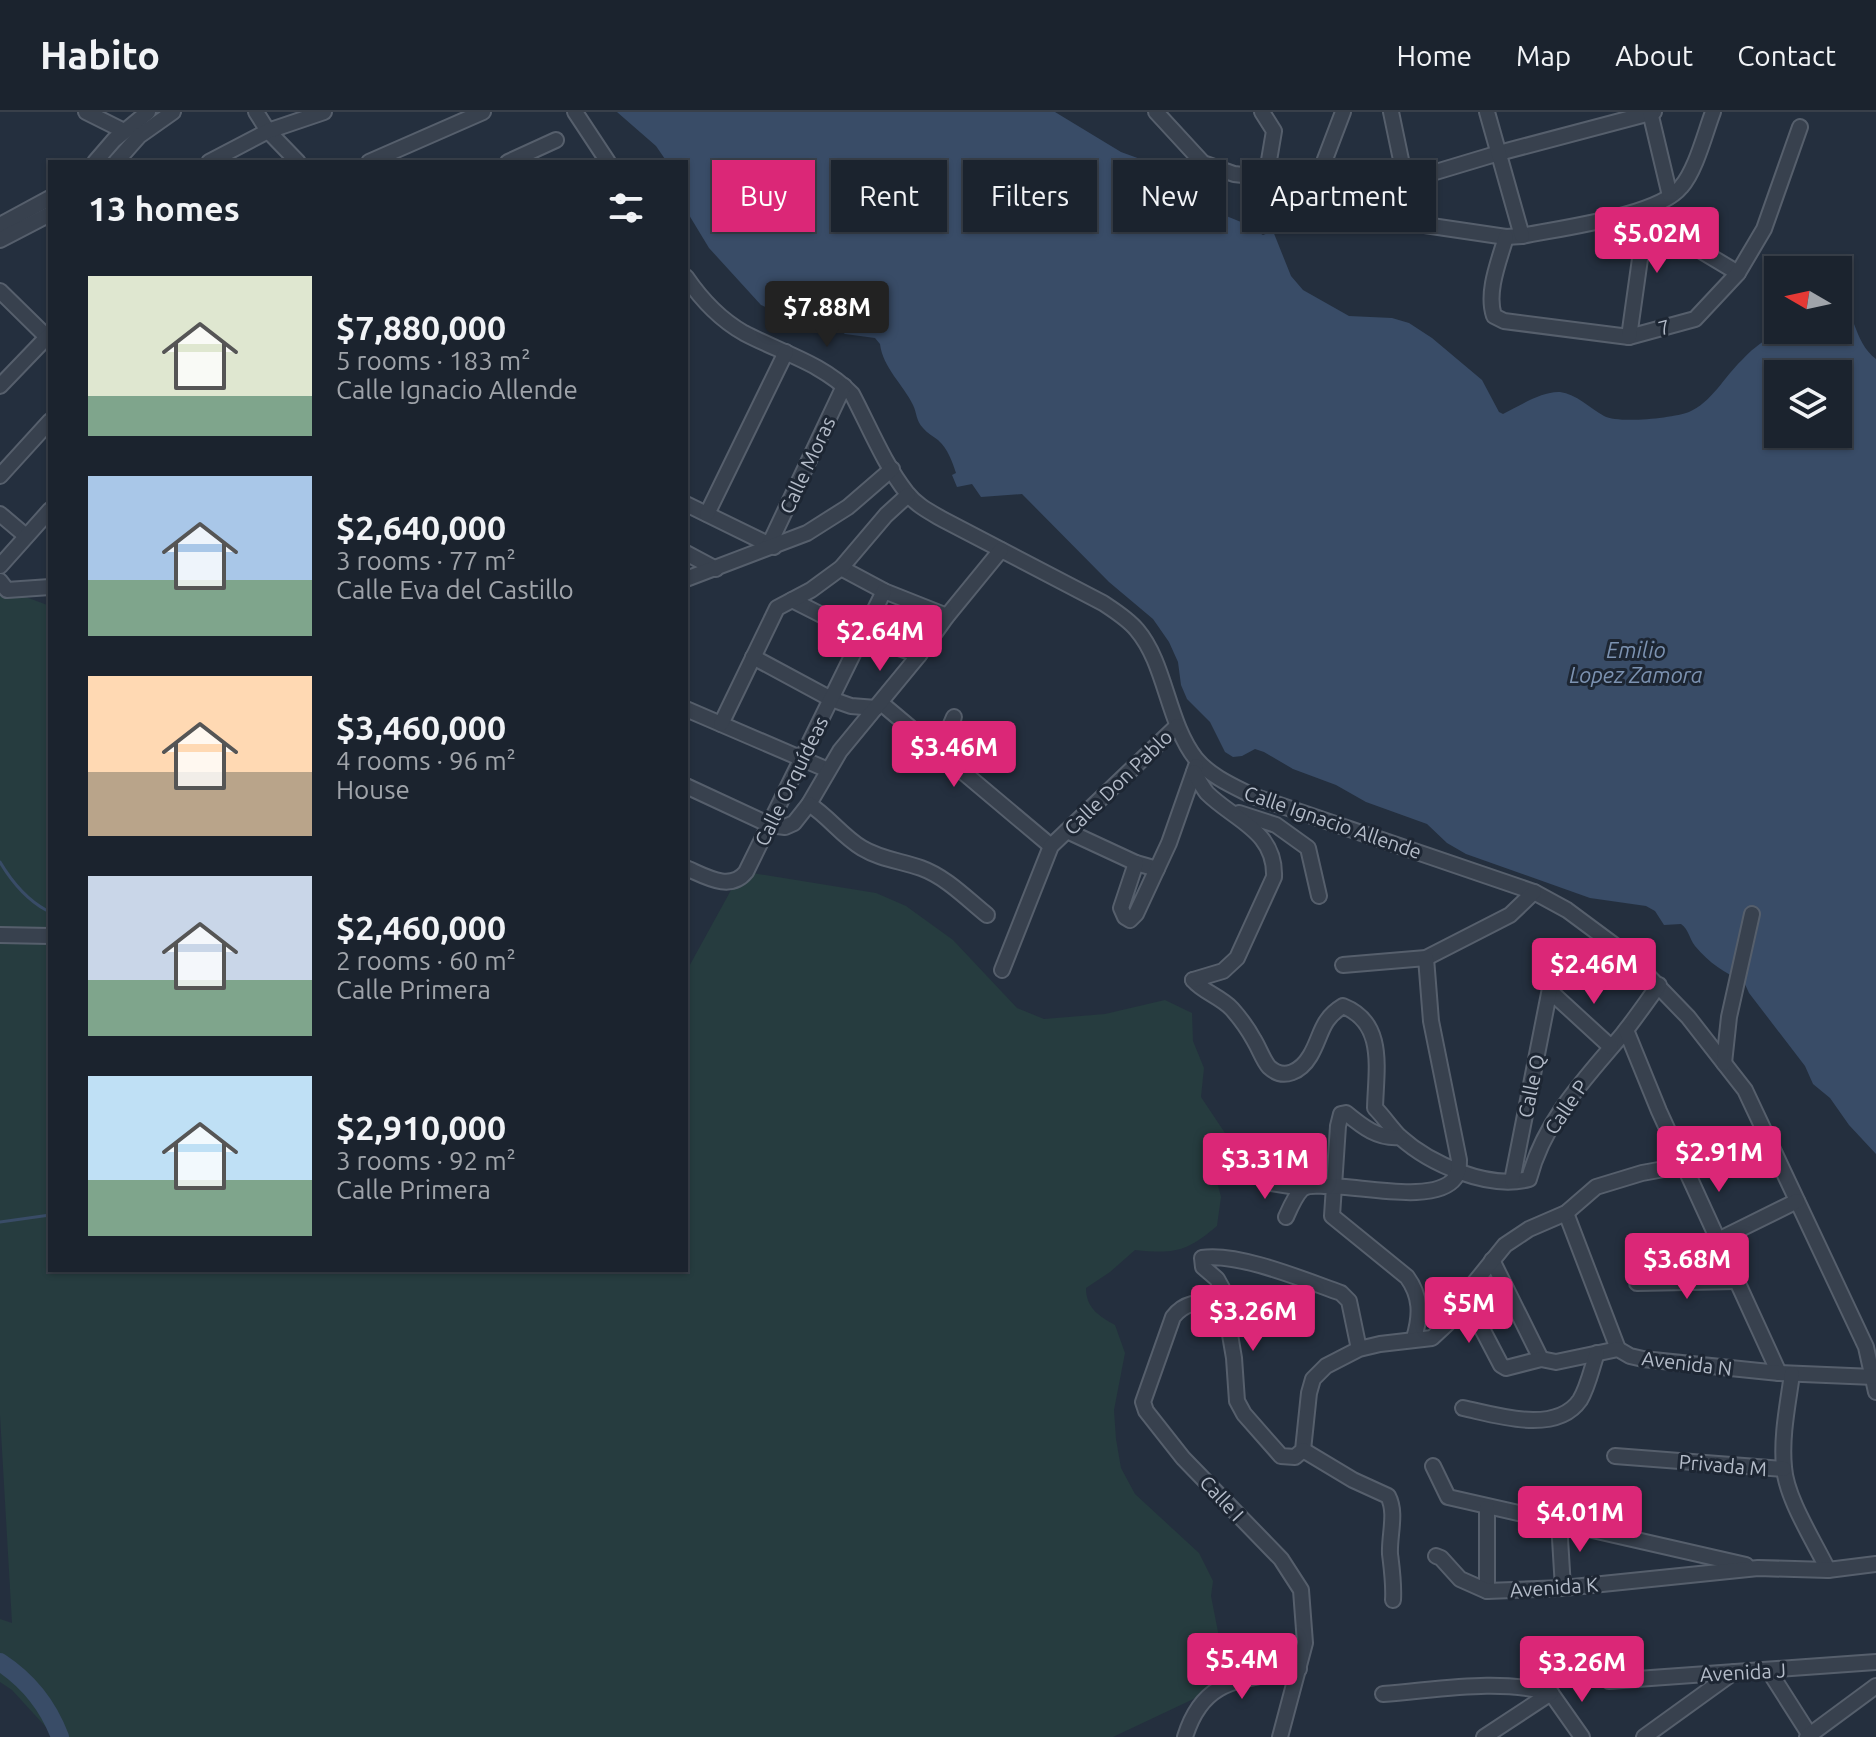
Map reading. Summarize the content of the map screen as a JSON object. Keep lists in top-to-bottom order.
{
  "streets": {
    "street": [
      "7",
      "Calle Moras",
      "Calle Orquídeas",
      "Calle Don Pablo",
      "Calle Ignacio Allende",
      "Calle Q",
      "Calle P",
      "Avenida N",
      "Privada M",
      "Calle I",
      "Avenida K",
      "Avenida J"
    ]
  },
  "crossings": [
    ["Calle Moras", "Calle Ignacio Allende"],
    ["Calle Don Pablo", "Calle Ignacio Allende"],
    ["Calle Ignacio Allende", "Calle P"],
    ["Calle Ignacio Allende", "Avenida N"],
    ["Calle Q", "Calle P"]
  ],
  "water": ["Emilio Lopez Zamora"],
  "north": "left",
  "page": {
    "header": "Habito",
    "nav": [
      "Home",
      "Map",
      "About",
      "Contact"
    ],
    "chip": [
      "Buy",
      "Rent",
      "Filters",
      "New",
      "Apartment"
    ],
    "heading": "13 homes",
    "price": [
      "$5.02M",
      "$7.88M",
      "$2.64M",
      "$3.46M",
      "$2.46M",
      "$2.91M",
      "$3.31M",
      "$3.68M",
      "$5M",
      "$3.26M",
      "$4.01M",
      "$5.4M",
      "$3.26M"
    ],
    "list": [
      {
        "name": "$7,880,000",
        "note": "5 rooms · 183 m² · Calle Ignacio Allende"
      },
      {
        "name": "$2,640,000",
        "note": "3 rooms · 77 m² · Calle Eva del Castillo"
      },
      {
        "name": "$3,460,000",
        "note": "4 rooms · 96 m² · House"
      },
      {
        "name": "$2,460,000",
        "note": "2 rooms · 60 m² · Calle Primera"
      },
      {
        "name": "$2,910,000",
        "note": "3 rooms · 92 m² · Calle Primera"
      }
    ]
  }
}
